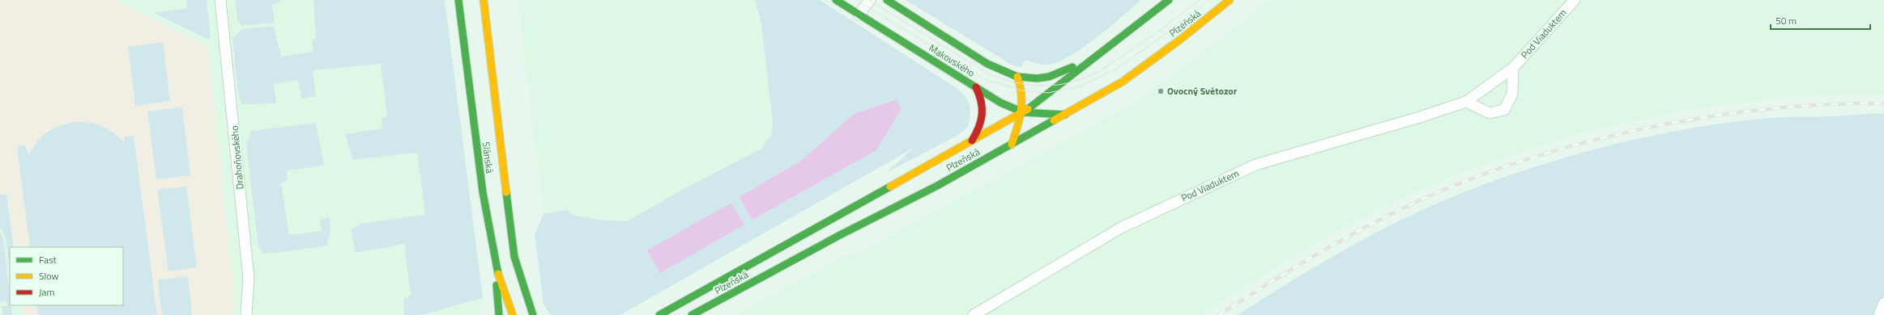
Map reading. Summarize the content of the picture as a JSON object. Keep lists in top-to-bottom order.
{
  "streets": {
    "main road": ["Plzeňská", "Makovského", "Slánská"],
    "street": ["Pod Viaduktem", "Drahoňovského"]
  },
  "crossings": [
    ["Plzeňská", "Makovského"]
  ],
  "places": ["Ovocný Světozor"],
  "legend": ["Fast", "Slow", "Jam"],
  "scale_bar": "50 m"
}
